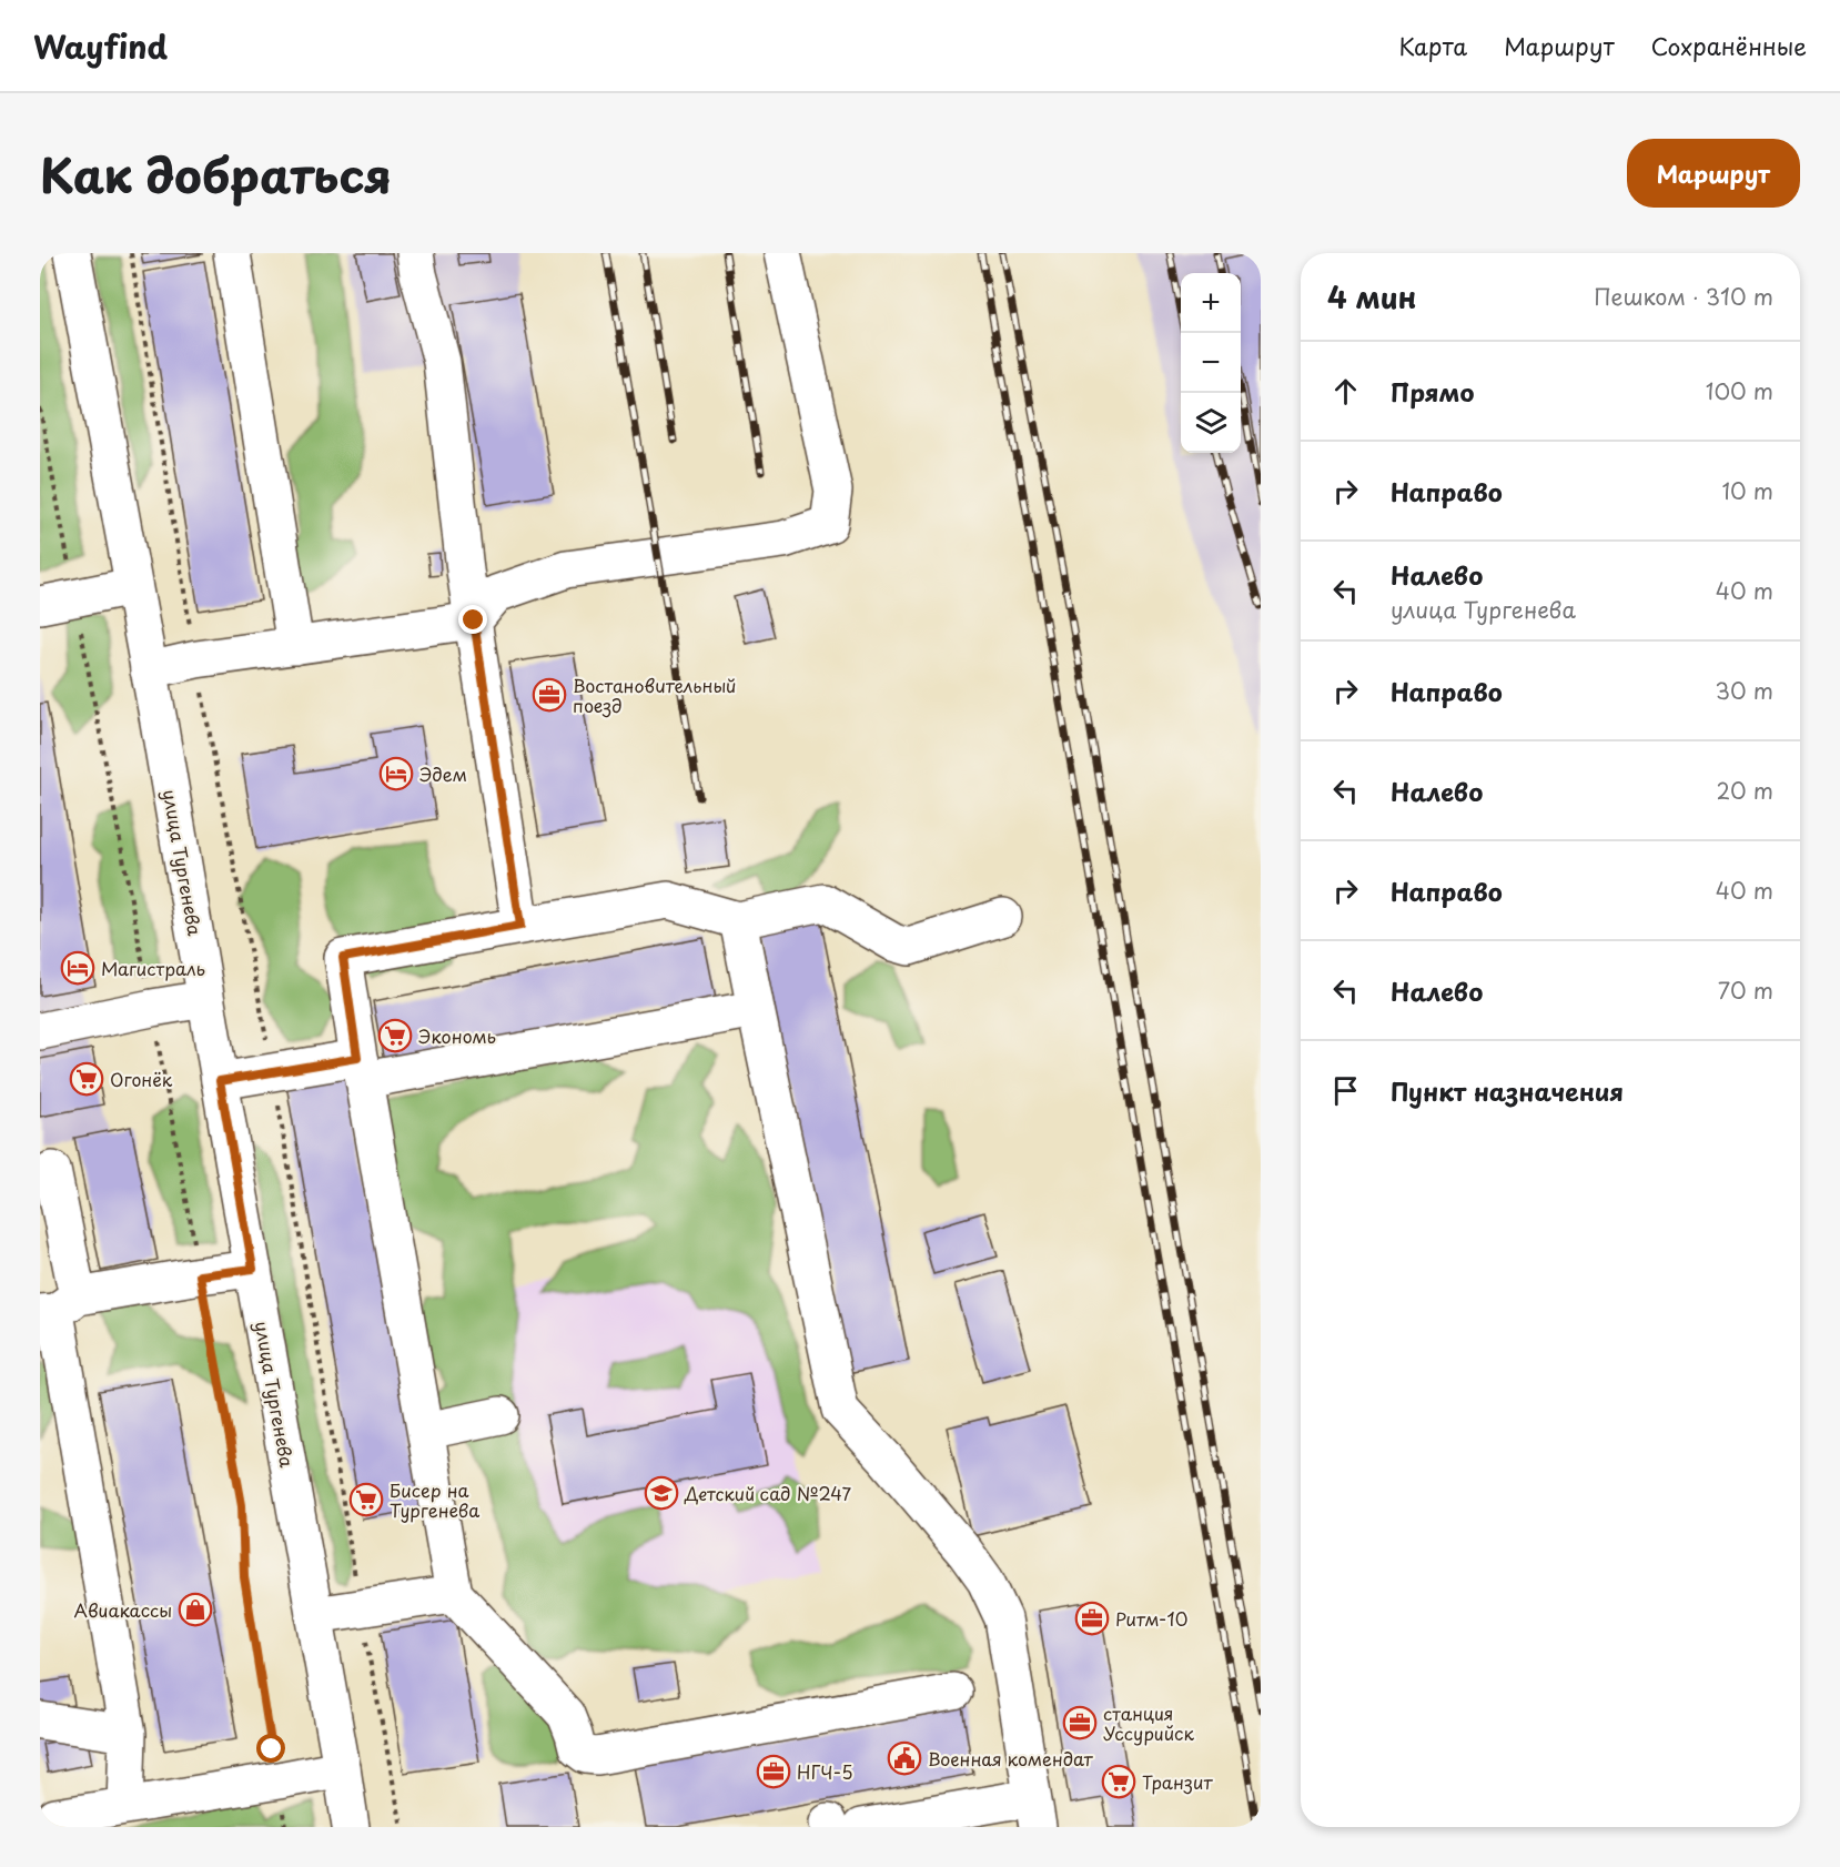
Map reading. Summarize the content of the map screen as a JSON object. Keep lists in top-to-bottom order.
{
  "streets": {
    "main road": ["улица Тургенева"]
  },
  "places": {
    "office": [
      "Востановительный поезд",
      "Ритм-10",
      "станция Уссурийск",
      "НГЧ-5"
    ],
    "hotel": ["Эдем", "Магистраль"],
    "supermarket": [
      "Экономь",
      "Огонёк",
      "Бисер на Тургенева",
      "Транзит"
    ],
    "school or university": ["Детский сад №247"],
    "shop": ["Авиакассы"],
    "public building": ["Военная комендат"]
  },
  "page": {
    "header": "Wayfind",
    "nav": ["Карта", "Маршрут", "Сохранённые"],
    "title": "Как добраться",
    "buttons": "Маршрут",
    "heading": ["4 мин", "Пешком · 310 m"],
    "map_buttons": ["+", "−"],
    "list": [
      ["Прямо", "100 m"],
      ["Направо", "10 m"],
      ["Налево", "улица Тургенева", "40 m"],
      ["Направо", "30 m"],
      ["Налево", "20 m"],
      ["Направо", "40 m"],
      ["Налево", "70 m"],
      "Пункт назначения"
    ]
  }
}
